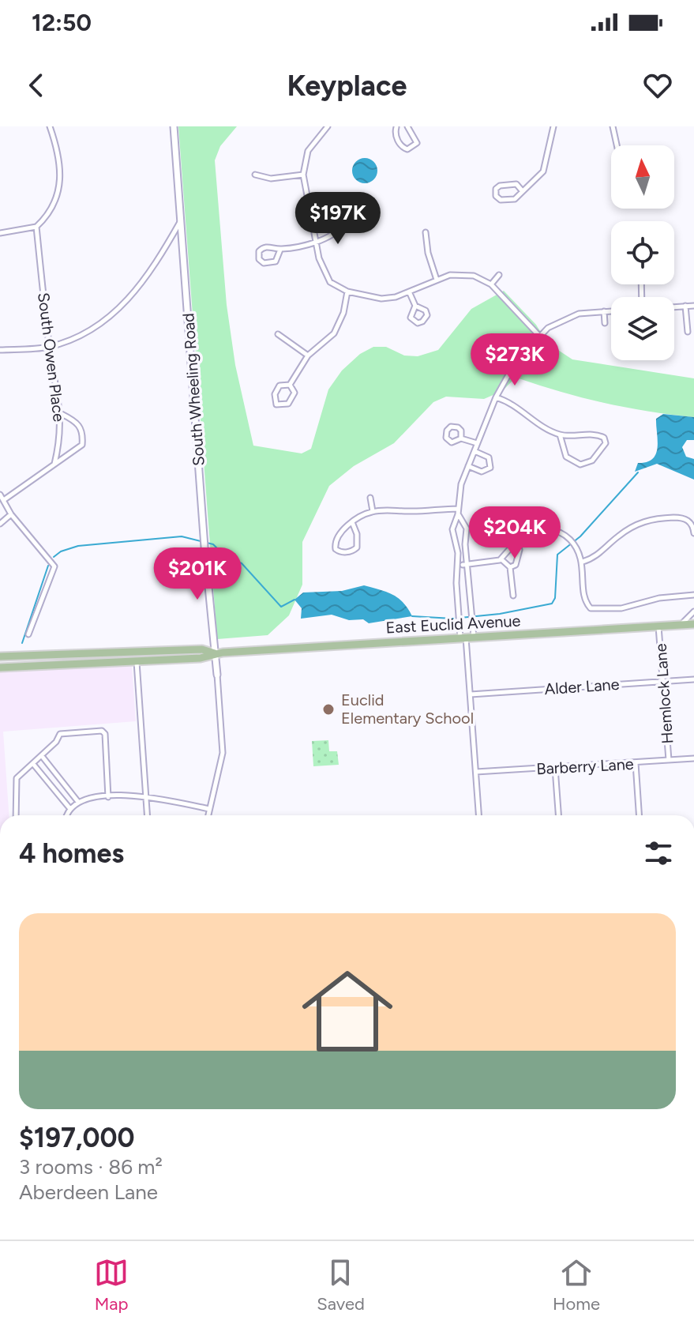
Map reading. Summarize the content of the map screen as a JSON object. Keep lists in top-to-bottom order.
{
  "streets": {
    "main road": ["East Euclid Avenue"],
    "street": [
      "South Owen Place",
      "South Wheeling Road",
      "Alder Lane",
      "Hemlock Lane",
      "Barberry Lane"
    ]
  },
  "crossings": [
    ["South Wheeling Road", "East Euclid Avenue"],
    ["East Euclid Avenue", "Hemlock Lane"],
    ["Alder Lane", "Hemlock Lane"],
    ["Hemlock Lane", "Barberry Lane"]
  ],
  "places": ["Euclid Elementary School"],
  "north": "top",
  "page": {
    "status": "12:50",
    "header": "Keyplace",
    "price": [
      "$197K",
      "$273K",
      "$204K",
      "$201K"
    ],
    "heading": "4 homes",
    "list": [
      {
        "name": "$197,000",
        "note": "3 rooms · 86 m² · Aberdeen Lane"
      }
    ],
    "tabs": ["Map", "Saved", "Home"]
  }
}
